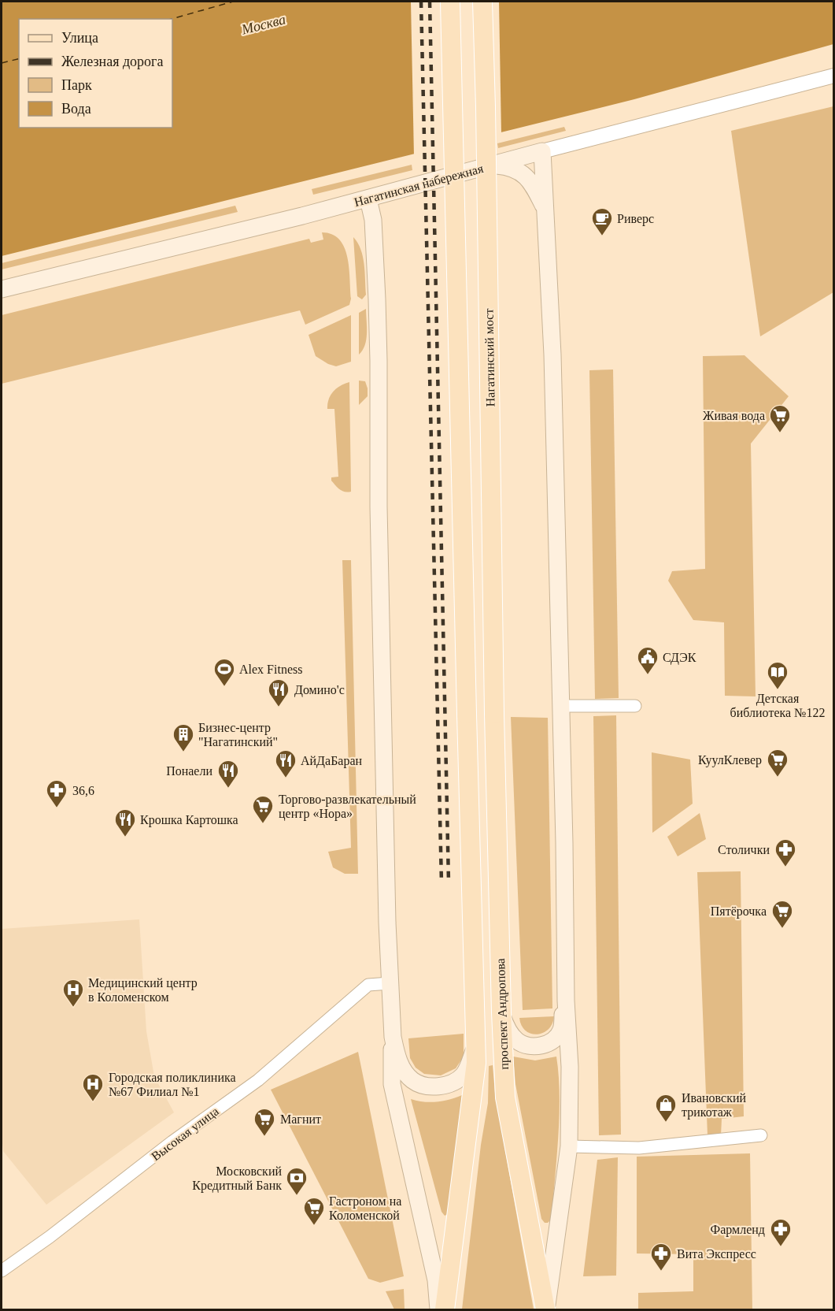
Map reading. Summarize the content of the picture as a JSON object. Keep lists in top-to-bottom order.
{
  "streets": {
    "main road": ["Нагатинская набережная", "Нагатинский мост", "проспект Андропова"],
    "street": ["Высокая улица"]
  },
  "crossings": [
    ["Нагатинский мост", "проспект Андропова"]
  ],
  "water": ["Москва"],
  "places": {
    "cafe": ["Риверс"],
    "supermarket": [
      "Живая вода",
      "КуулКлевер",
      "Торгово-развлекательный центр «Нора»",
      "Пятёрочка",
      "Магнит",
      "Гастроном на Коломенской"
    ],
    "public building": ["СДЭК"],
    "sports": ["Alex Fitness"],
    "library": ["Детская библиотека №122"],
    "restaurant": [
      "Домино'c",
      "АйДаБаран",
      "Понаели",
      "Крошка Картошка"
    ],
    "building": ["Бизнес-центр \"Нагатинский\""],
    "pharmacy": [
      "36,6",
      "Столички",
      "Фармленд",
      "Вита Экспресс"
    ],
    "hospital": ["Медицинский центр в Коломенском", "Городская поликлиника №67 Филиал №1"],
    "shop": ["Ивановский трикотаж"],
    "bank": ["Московский Кредитный Банк"]
  },
  "legend": [
    "Улица",
    "Железная дорога",
    "Парк",
    "Вода"
  ]
}
